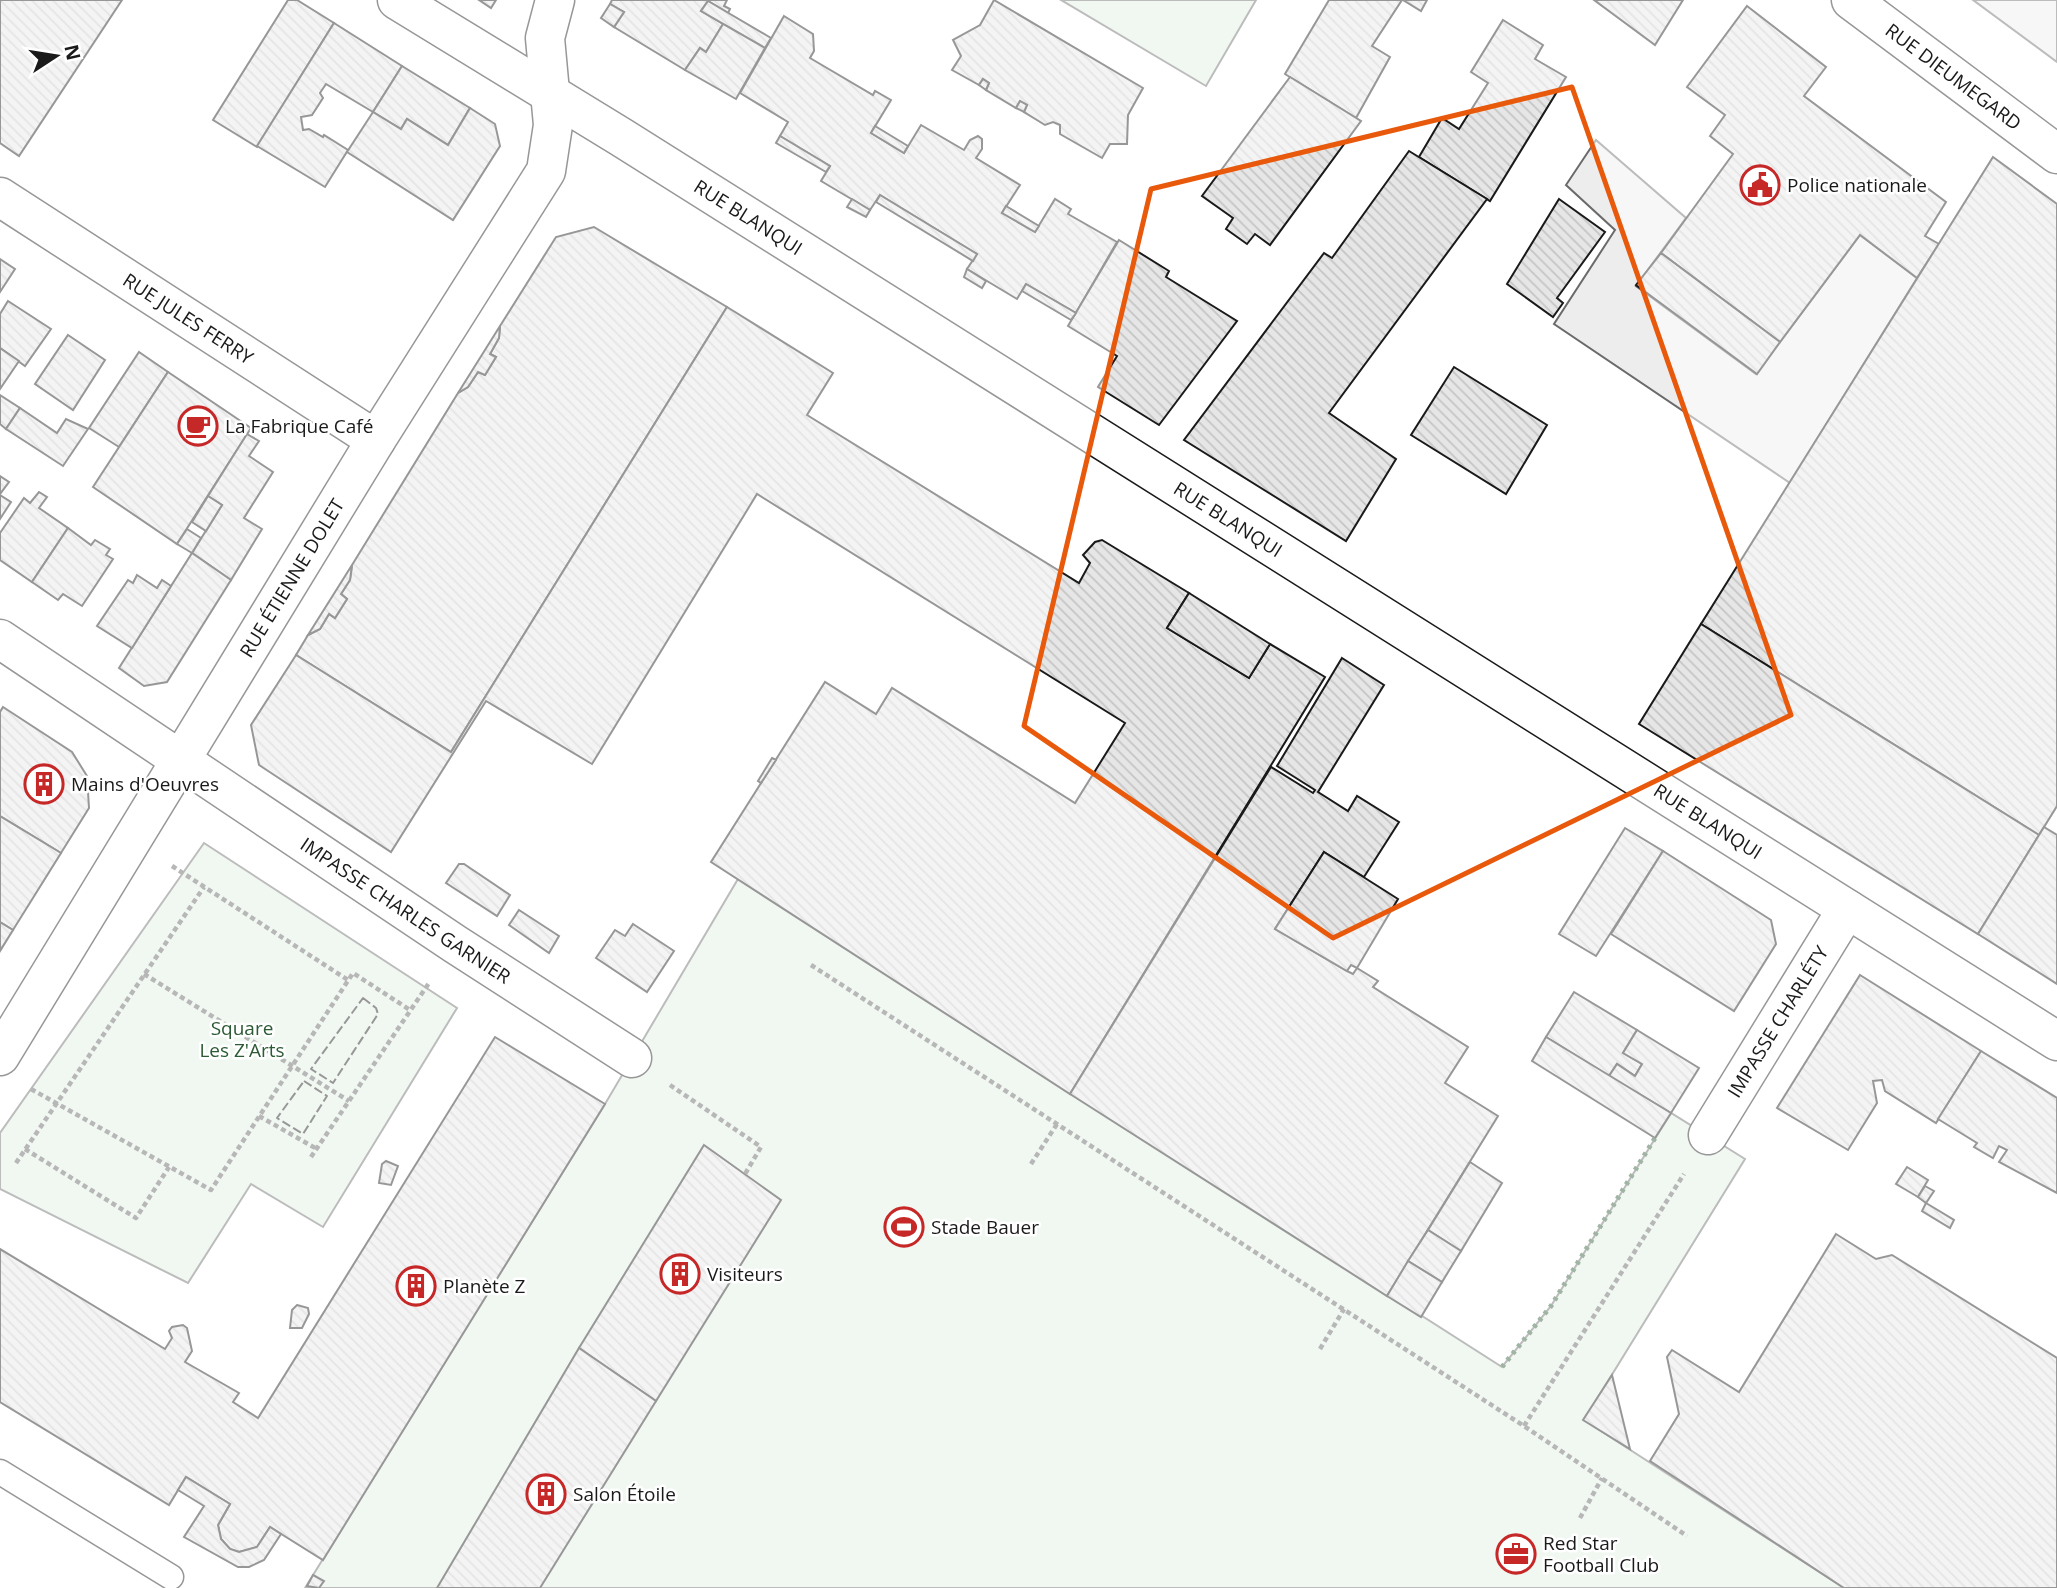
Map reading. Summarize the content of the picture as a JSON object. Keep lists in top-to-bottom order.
{
  "streets": {
    "street": [
      "RUE DIEUMEGARD",
      "RUE BLANQUI",
      "RUE JULES FERRY",
      "RUE ÉTIENNE DOLET",
      "IMPASSE CHARLES GARNIER",
      "IMPASSE CHARLÉTY"
    ]
  },
  "crossings": [
    ["RUE BLANQUI", "RUE ÉTIENNE DOLET"],
    ["RUE BLANQUI", "IMPASSE CHARLÉTY"],
    ["RUE JULES FERRY", "RUE ÉTIENNE DOLET"],
    ["RUE ÉTIENNE DOLET", "IMPASSE CHARLES GARNIER"]
  ],
  "parks": ["Square Les Z'Arts"],
  "places": {
    "public building": ["Police nationale"],
    "cafe": ["La Fabrique Café"],
    "building": [
      "Mains d'Oeuvres",
      "Visiteurs",
      "Planète Z",
      "Salon Étoile"
    ],
    "sports": ["Stade Bauer"],
    "office": ["Red Star Football Club"]
  },
  "north": "right"
}
